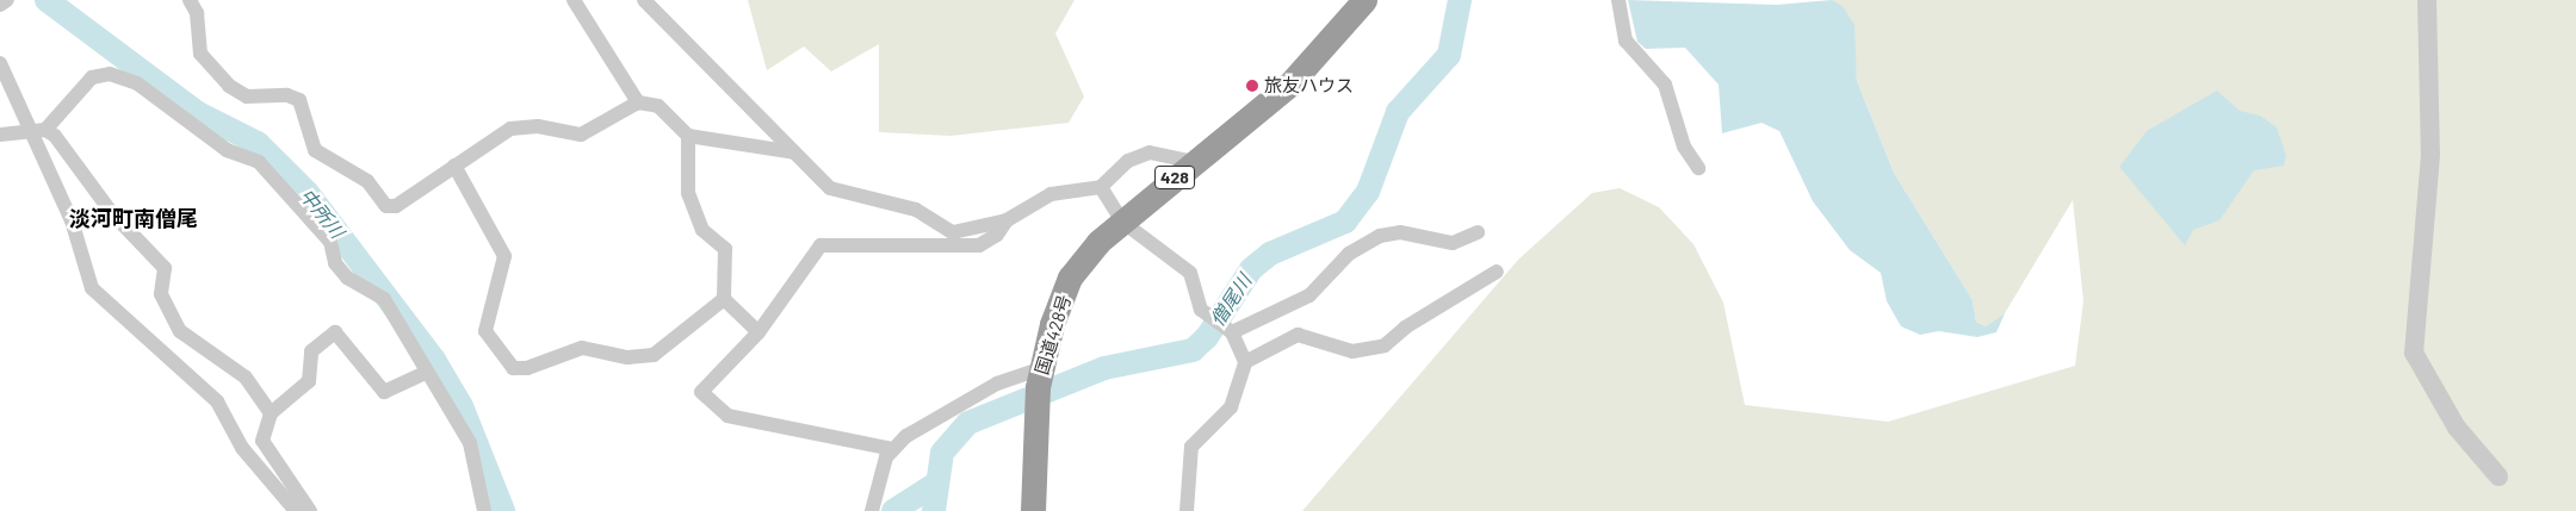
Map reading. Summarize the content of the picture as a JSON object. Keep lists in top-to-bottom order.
{
  "streets": {
    "highway": ["428", "国道428号"]
  },
  "districts": ["淡河町南僧尾"],
  "water": ["中所川", "僧尾川"],
  "places": ["旅友ハウス"]
}
